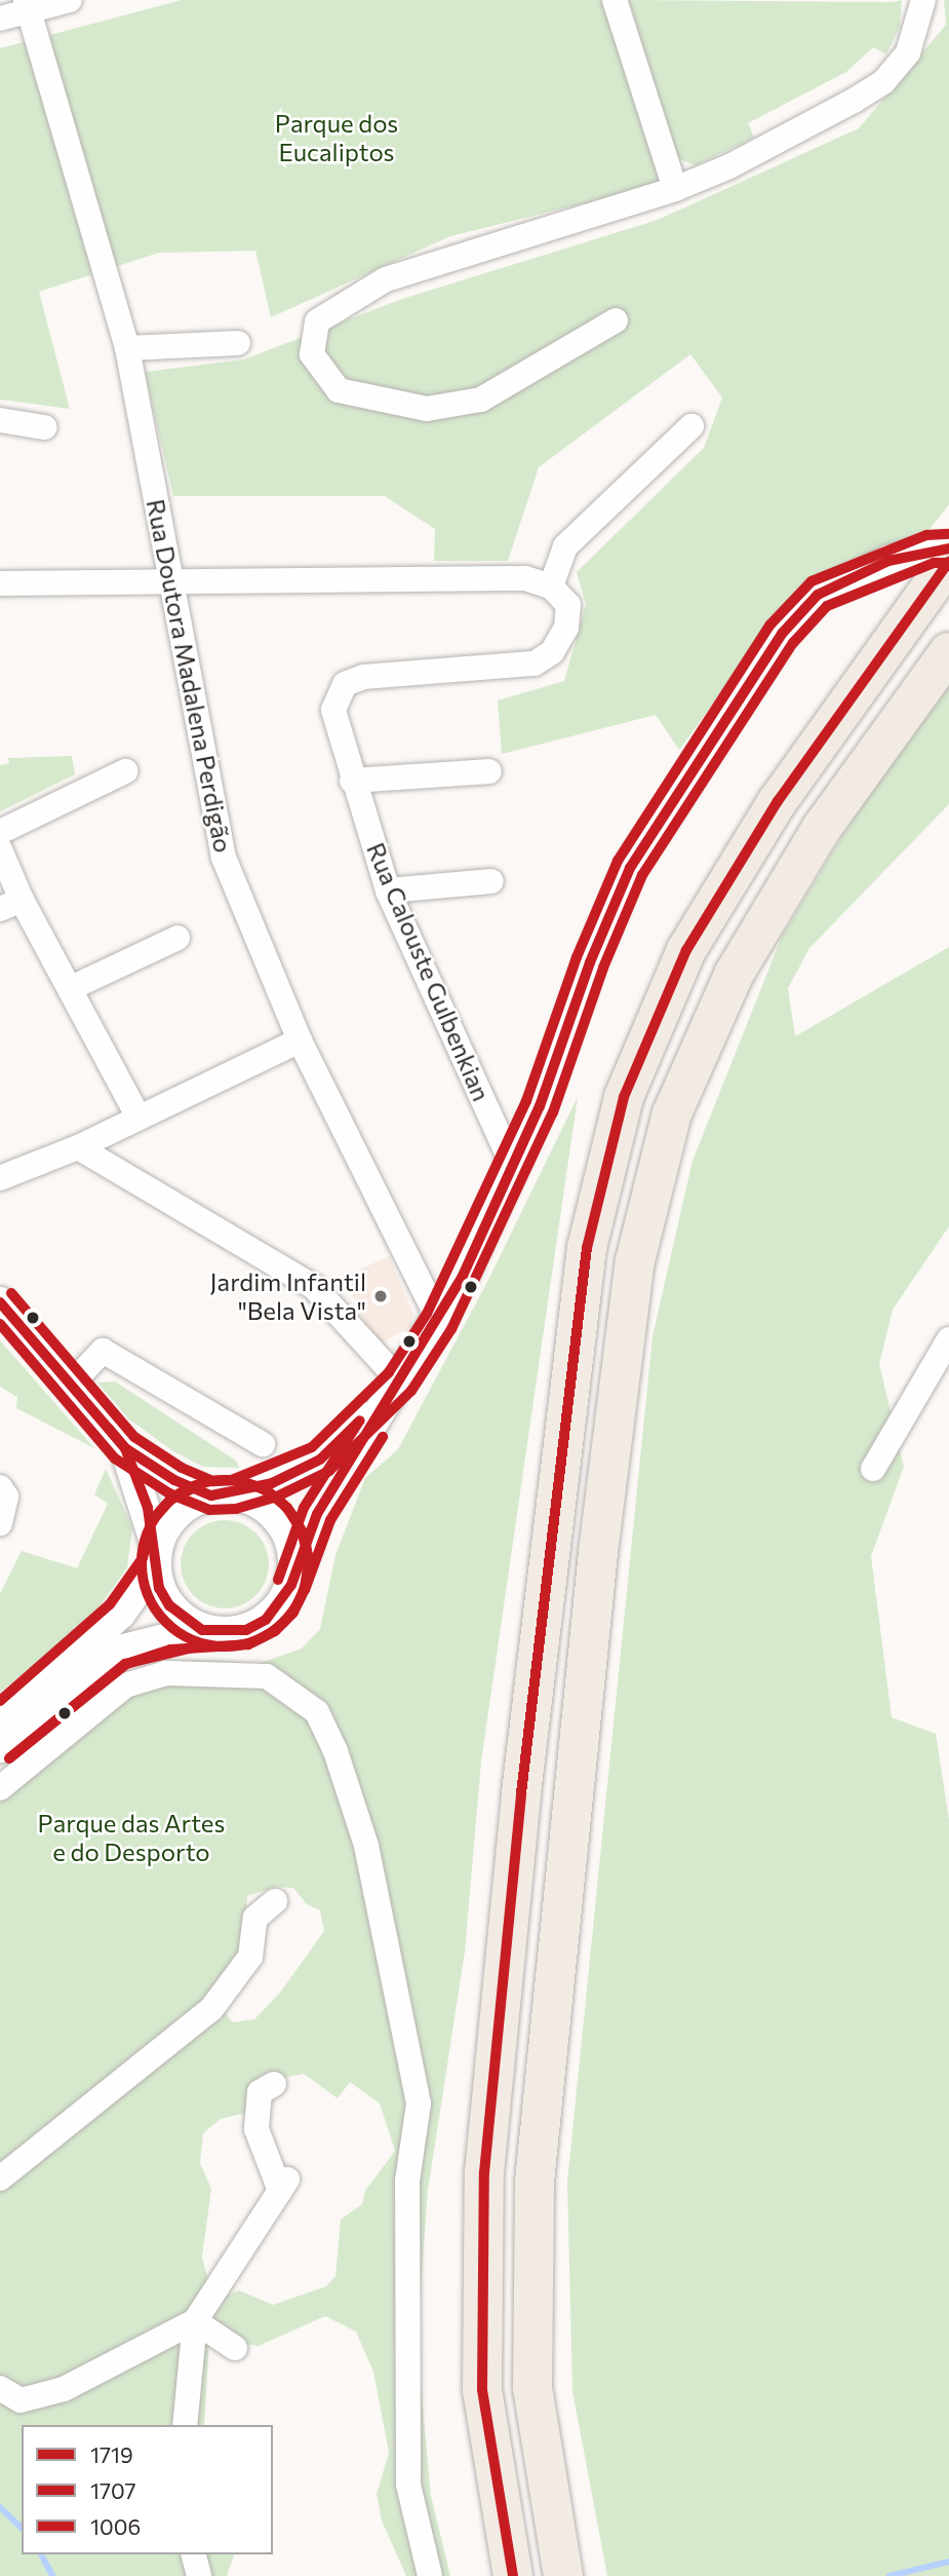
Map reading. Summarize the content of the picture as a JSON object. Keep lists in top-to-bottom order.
{
  "streets": {
    "street": ["Rua Doutora Madalena Perdigão", "Rua Calouste Gulbenkian"]
  },
  "parks": ["Parque dos Eucaliptos", "Parque das Artes e do Desporto"],
  "places": ["Jardim Infantil \"Bela Vista\""],
  "lines": ["transit line 1006", "transit line 1719", "transit line 1707"],
  "legend": ["1719", "1707", "1006"]
}
